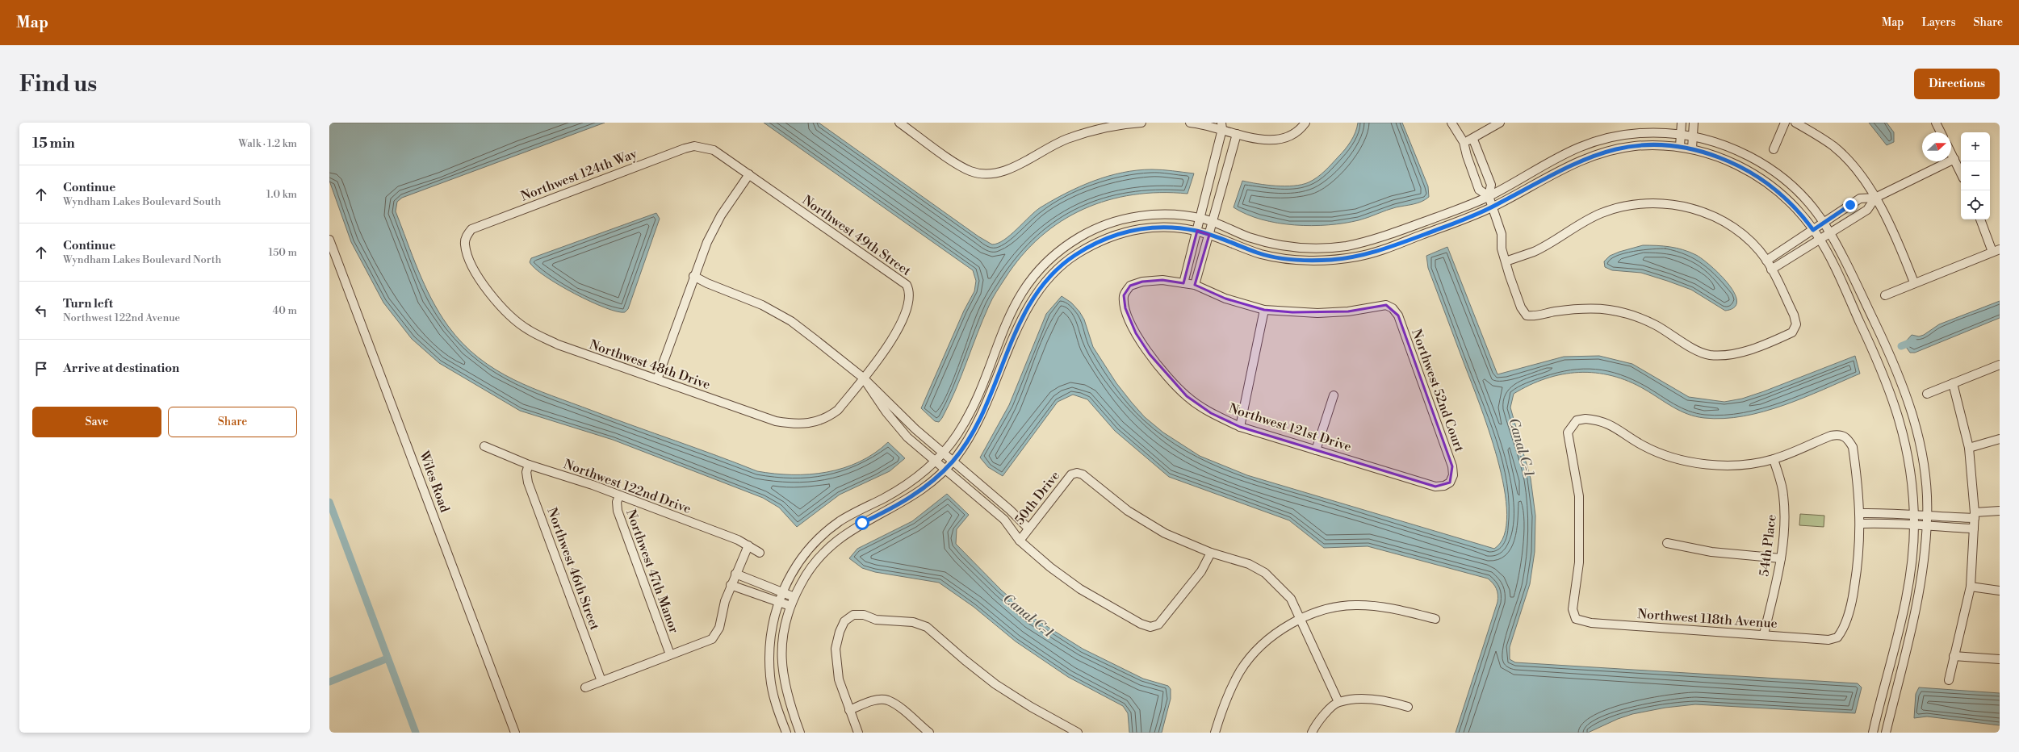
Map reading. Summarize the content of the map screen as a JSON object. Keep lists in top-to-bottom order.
{
  "streets": {
    "street": [
      "Northwest 124th Way",
      "Northwest 49th Street",
      "Northwest 48th Drive",
      "Northwest 52nd Court",
      "Northwest 121st Drive",
      "Wiles Road",
      "Northwest 122nd Drive",
      "50th Drive",
      "54th Place",
      "Northwest 46th Street",
      "Northwest 47th Manor",
      "Northwest 118th Avenue"
    ]
  },
  "crossings": [
    ["Northwest 124th Way", "Northwest 49th Street"],
    ["Northwest 124th Way", "Northwest 48th Drive"],
    ["Northwest 49th Street", "Northwest 48th Drive"],
    ["Northwest 52nd Court", "Northwest 121st Drive"],
    ["Northwest 122nd Drive", "Northwest 46th Street"],
    ["Northwest 122nd Drive", "Northwest 47th Manor"],
    ["54th Place", "Northwest 118th Avenue"]
  ],
  "water": ["Canal C-1"],
  "north": "right",
  "page": {
    "header": "Map",
    "nav": ["Map", "Layers", "Share"],
    "buttons": [
      "Directions",
      ["Save", "Share"]
    ],
    "title": "Find us",
    "heading": ["15 min", "Walk · 1.2 km"],
    "map_buttons": ["+", "−"],
    "list": [
      ["Continue", "Wyndham Lakes Boulevard South", "1.0 km"],
      ["Continue", "Wyndham Lakes Boulevard North", "150 m"],
      ["Turn left", "Northwest 122nd Avenue", "40 m"],
      "Arrive at destination"
    ]
  }
}
